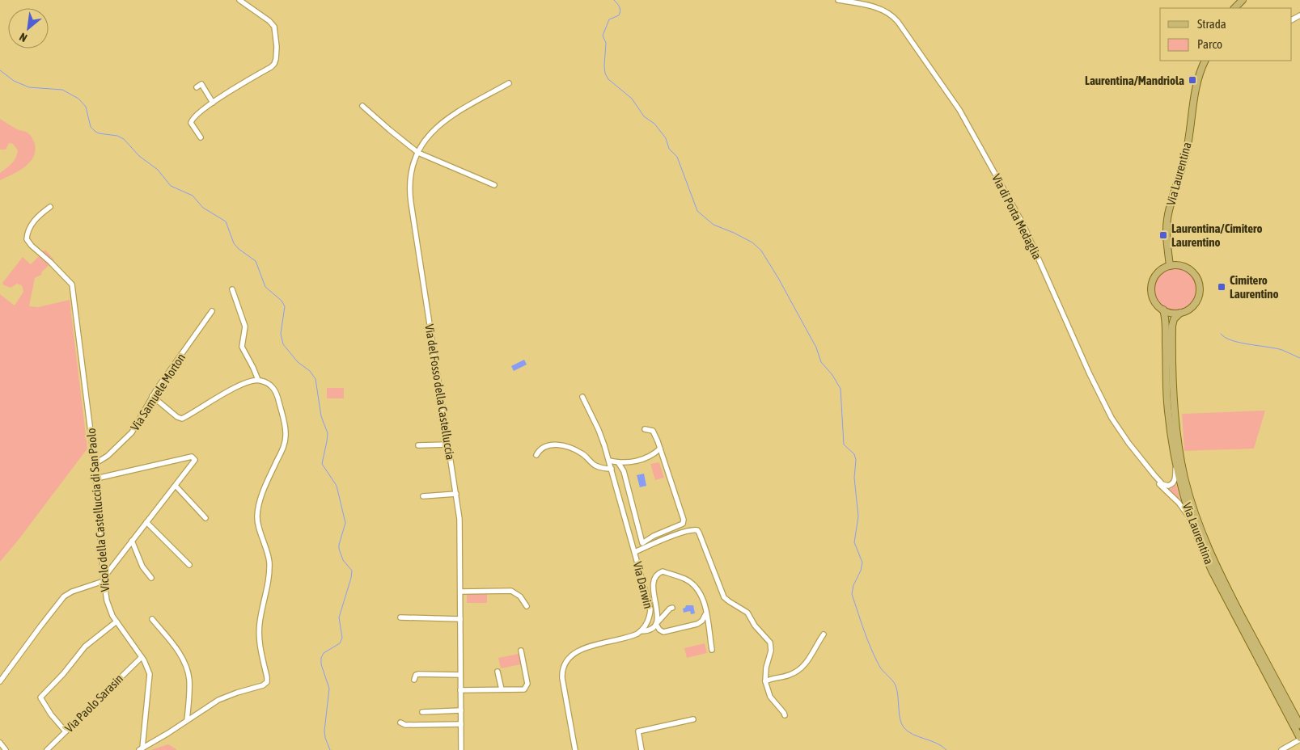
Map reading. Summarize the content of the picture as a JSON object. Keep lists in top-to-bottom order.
{
  "streets": {
    "main road": ["Via Laurentina"],
    "street": [
      "Via di Porta Medaglia",
      "Via Samuele Morton",
      "Via del Fosso della Castelluccia",
      "Vicolo della Castelluccia di San Paolo",
      "Via Darwin",
      "Via Paolo Sarasin"
    ]
  },
  "crossings": [
    ["Via Laurentina", "Via di Porta Medaglia"],
    ["Via Samuele Morton", "Vicolo della Castelluccia di San Paolo"],
    ["Vicolo della Castelluccia di San Paolo", "Via Paolo Sarasin"]
  ],
  "places": {
    "transit": ["Laurentina/Mandriola", "Laurentina/Cimitero Laurentino", "Cimitero Laurentino"]
  },
  "legend": ["Strada", "Parco"],
  "north": "bottom left"
}
